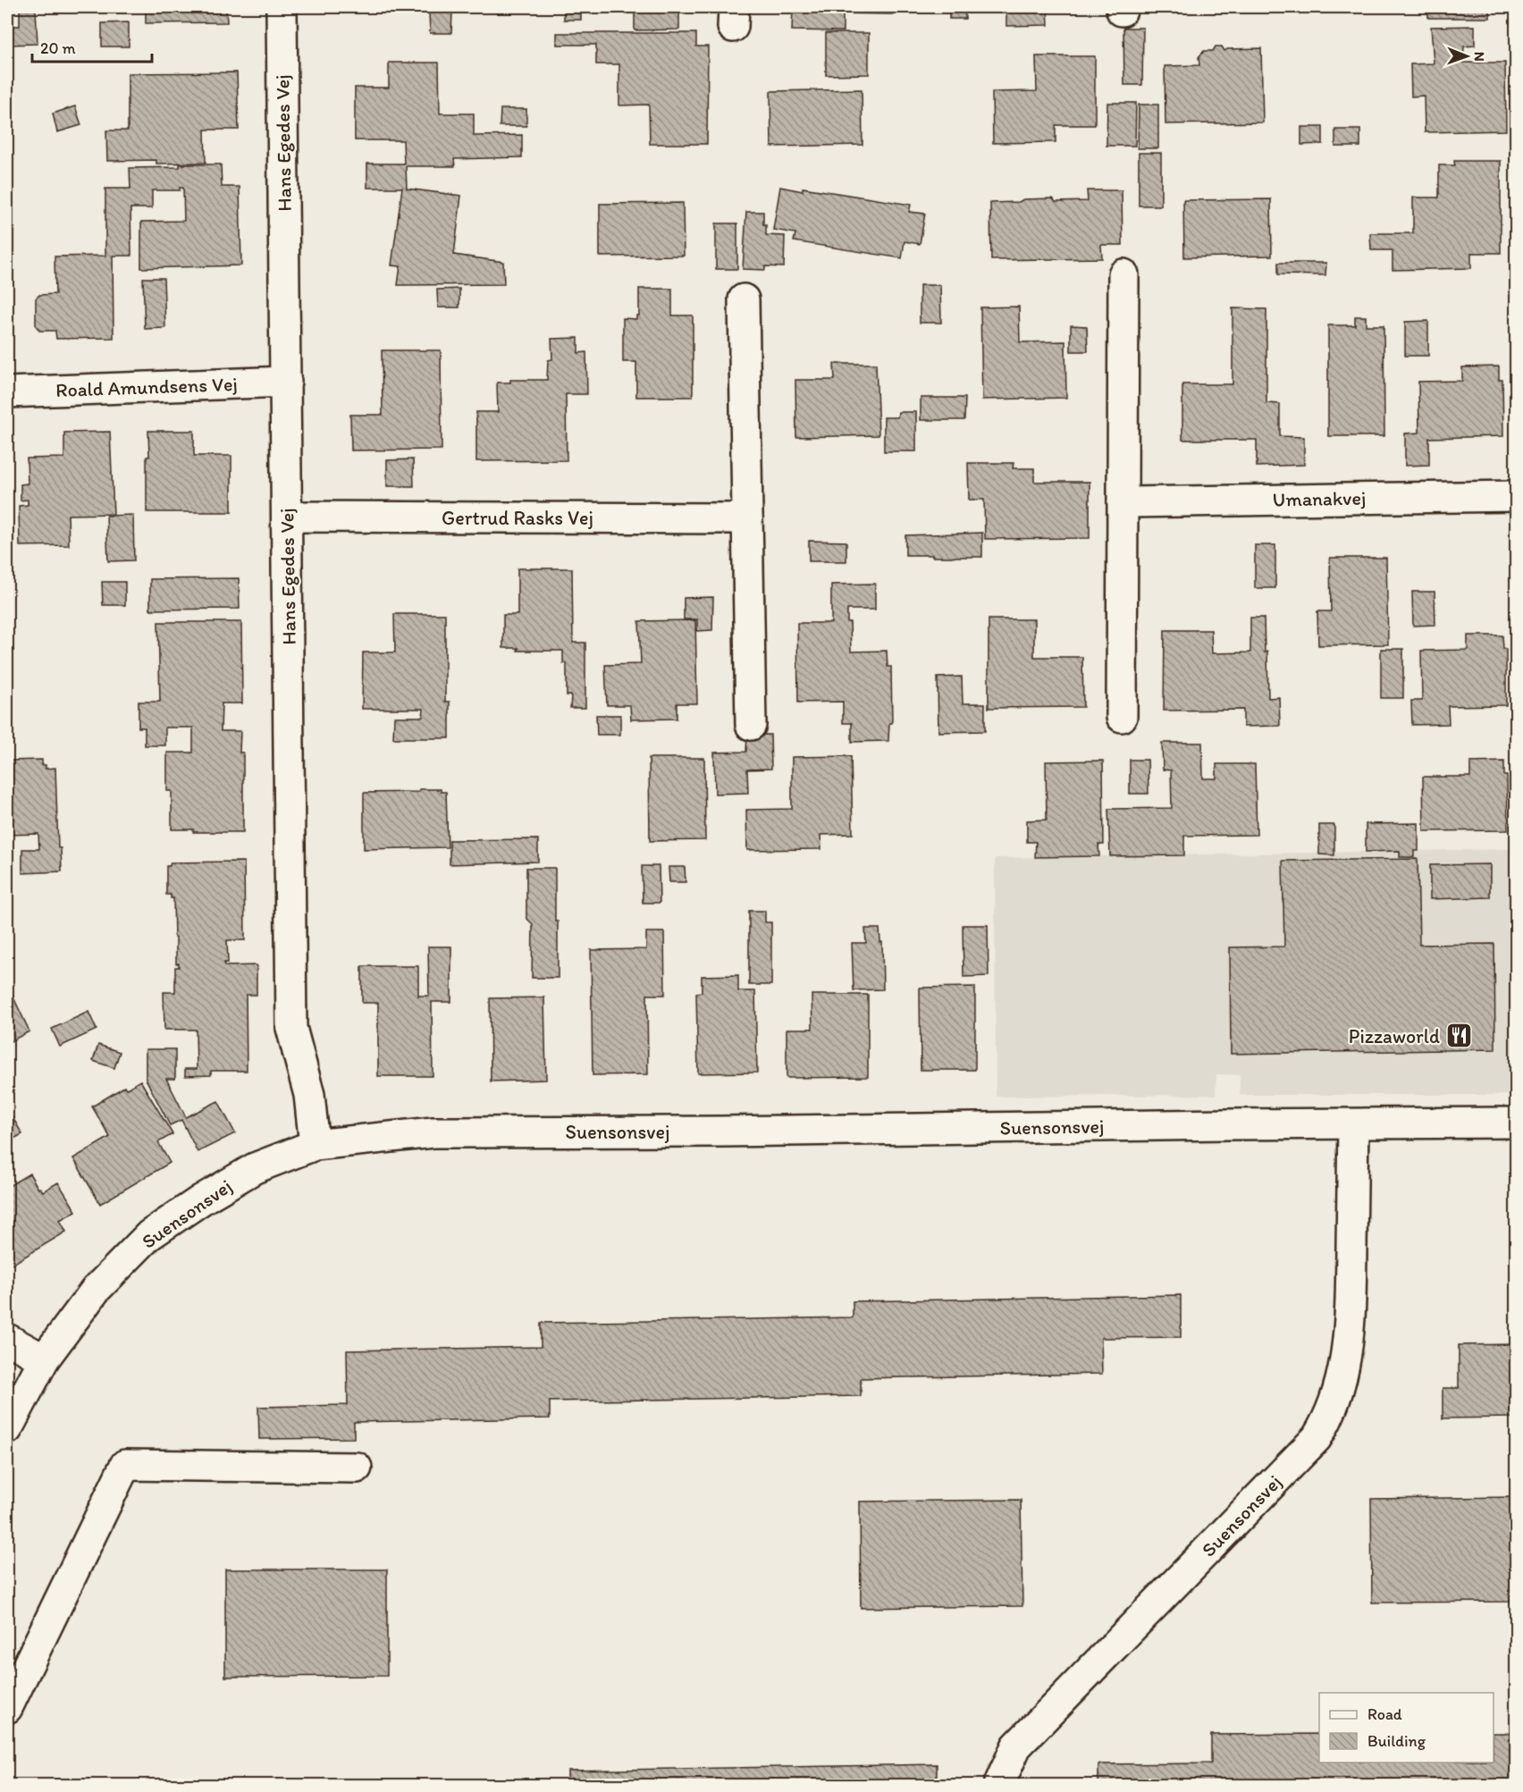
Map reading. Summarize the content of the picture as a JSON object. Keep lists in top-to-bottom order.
{
  "streets": {
    "street": [
      "Hans Egedes Vej",
      "Roald Amundsens Vej",
      "Umanakvej",
      "Gertrud Rasks Vej",
      "Suensonsvej"
    ]
  },
  "crossings": [
    ["Hans Egedes Vej", "Roald Amundsens Vej"],
    ["Hans Egedes Vej", "Gertrud Rasks Vej"],
    ["Hans Egedes Vej", "Suensonsvej"]
  ],
  "places": {
    "restaurant": ["Pizzaworld"]
  },
  "legend": ["Road", "Building"],
  "scale_bar": "20 m",
  "north": "right"
}
